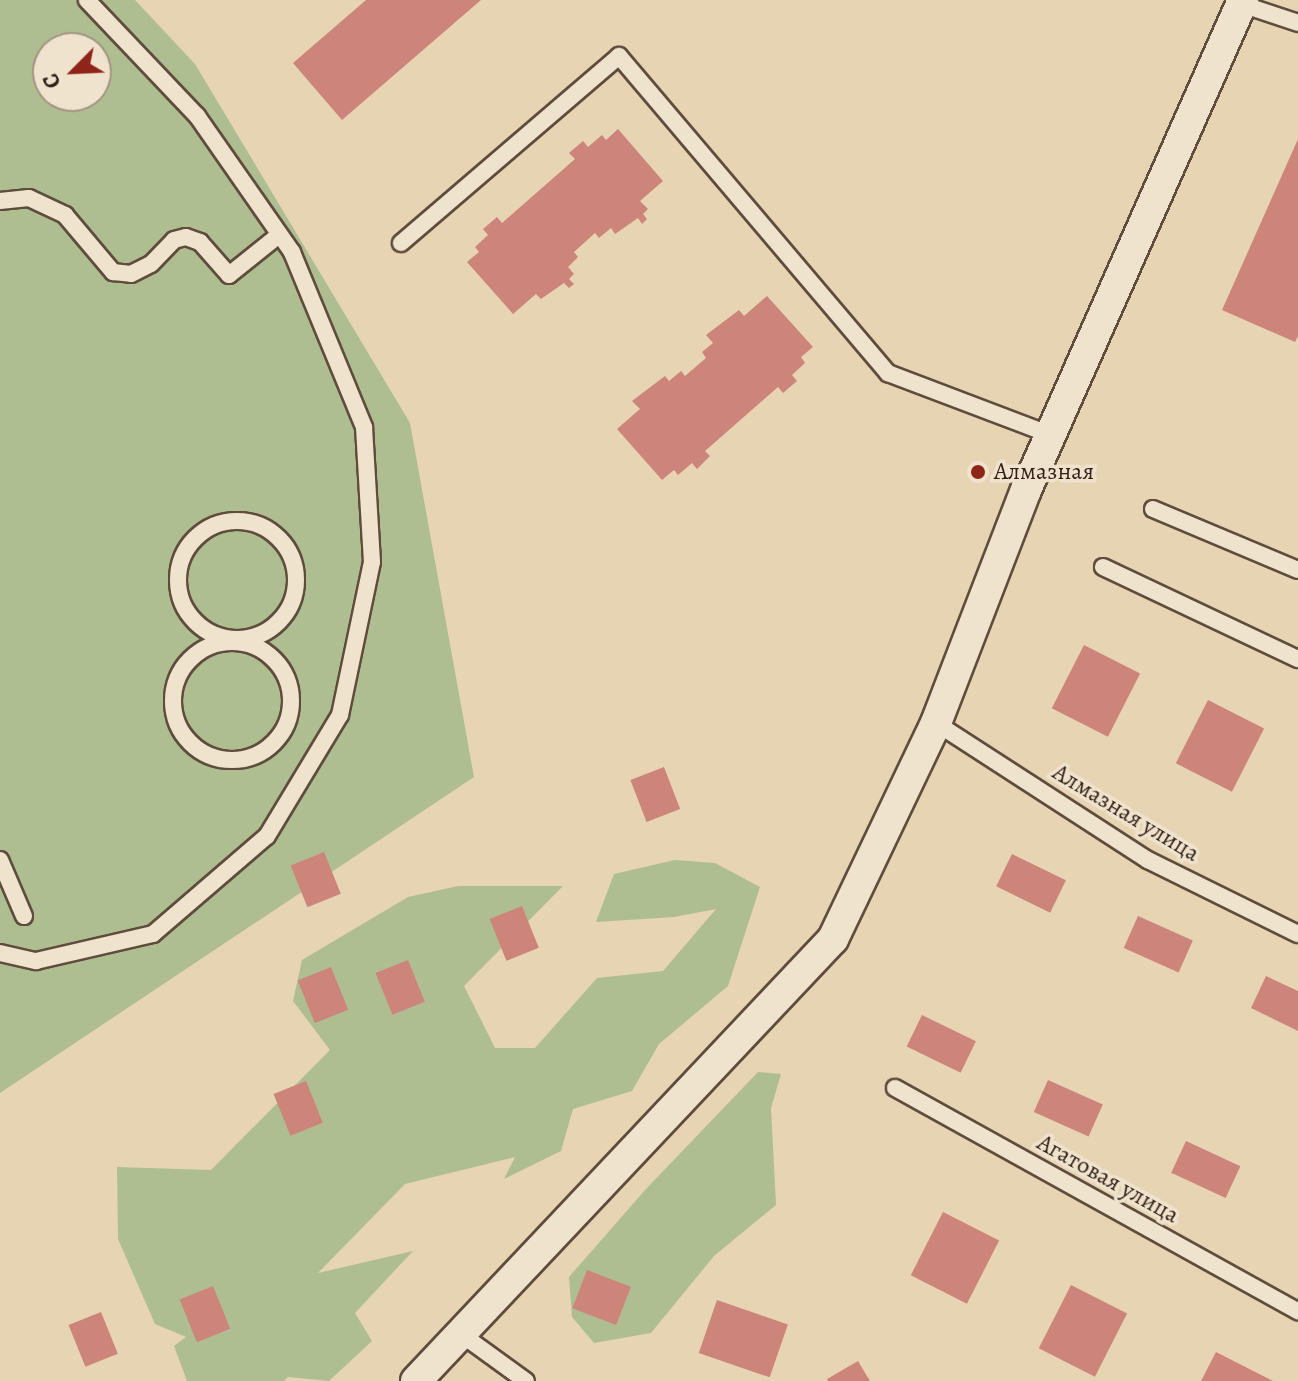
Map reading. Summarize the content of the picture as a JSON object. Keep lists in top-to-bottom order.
{
  "streets": {
    "lane": ["Алмазная улица", "Агатовая улица"]
  },
  "places": ["Алмазная"],
  "north": "bottom left"
}
